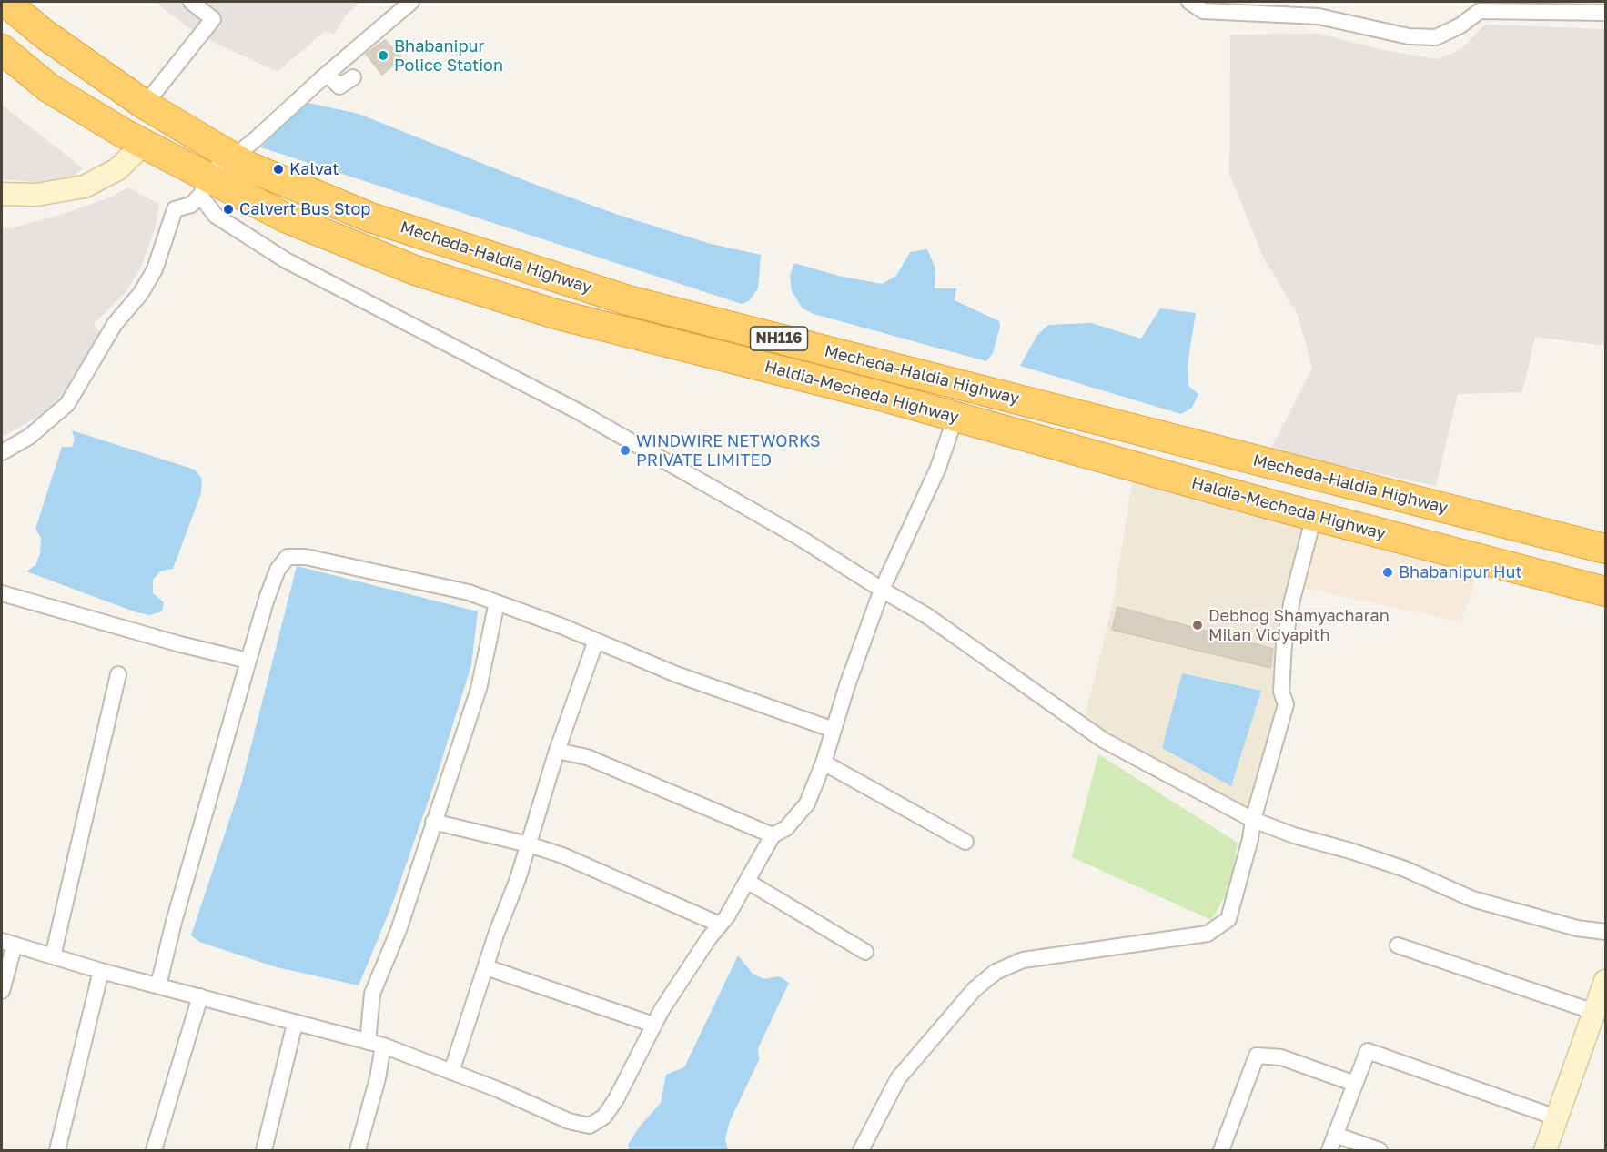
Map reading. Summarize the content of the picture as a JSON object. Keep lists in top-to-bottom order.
{
  "streets": {
    "highway": ["Mecheda-Haldia Highway", "NH116", "Haldia-Mecheda Highway"]
  },
  "places": [
    "Bhabanipur Police Station",
    "Kalvat",
    "Calvert Bus Stop",
    "WINDWIRE NETWORKS PRIVATE LIMITED",
    "Bhabanipur Hut",
    "Debhog Shamyacharan Milan Vidyapith"
  ]
}
